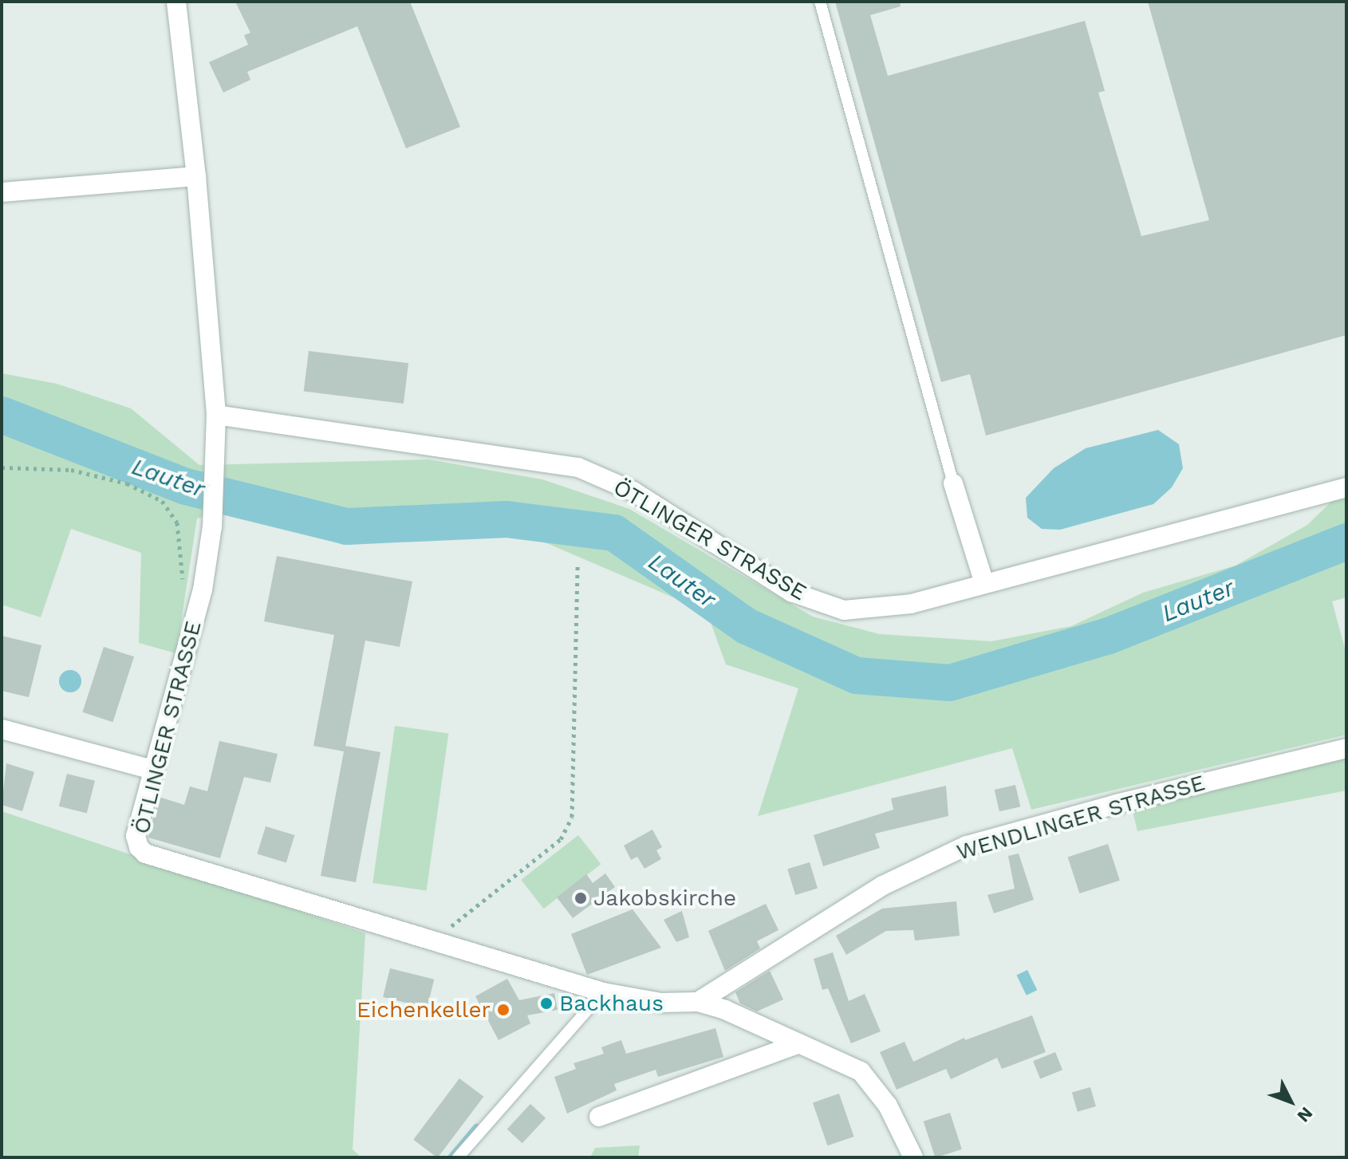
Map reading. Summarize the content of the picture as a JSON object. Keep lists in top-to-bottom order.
{
  "streets": {
    "street": ["ÖTLINGER STRASSE", "WENDLINGER STRASSE"]
  },
  "crossings": [
    ["ÖTLINGER STRASSE", "WENDLINGER STRASSE"]
  ],
  "water": ["Lauter"],
  "places": ["Jakobskirche", "Backhaus", "Eichenkeller"],
  "north": "bottom right"
}
